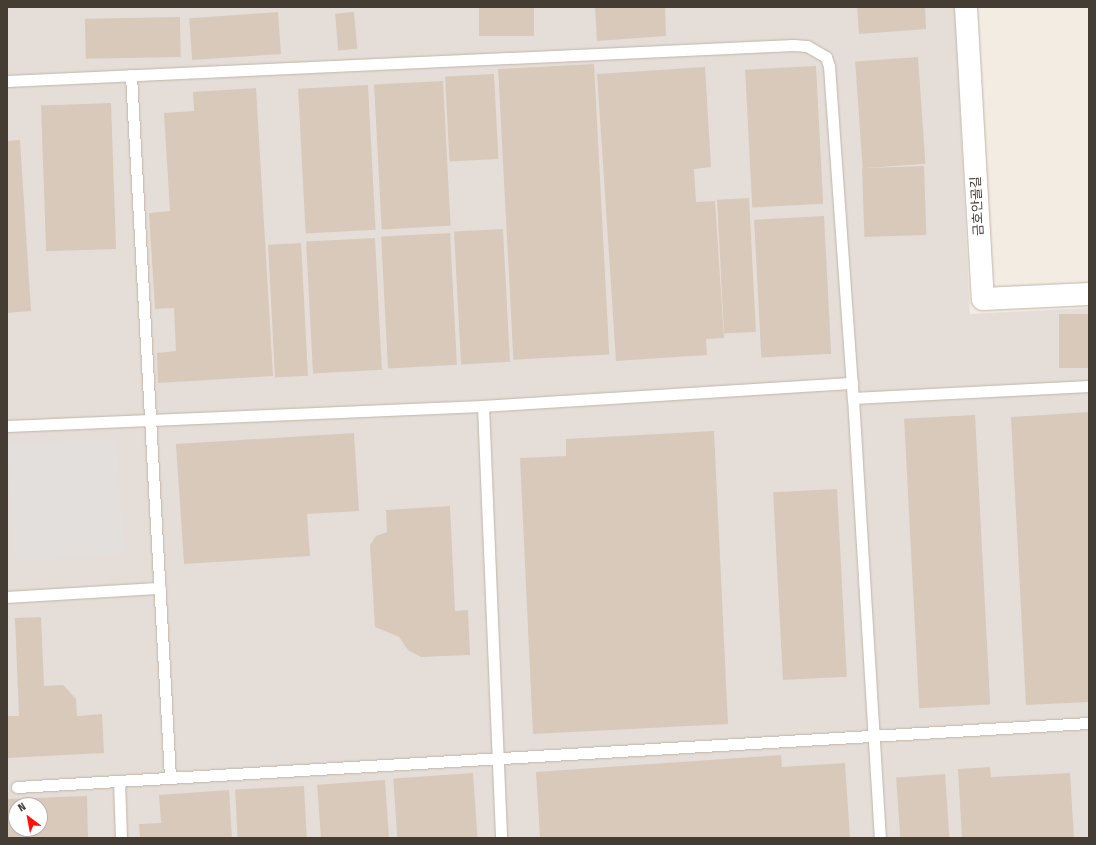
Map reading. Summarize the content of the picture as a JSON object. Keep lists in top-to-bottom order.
{
  "streets": {
    "street": ["금호안골길"]
  },
  "north": "top left"
}
